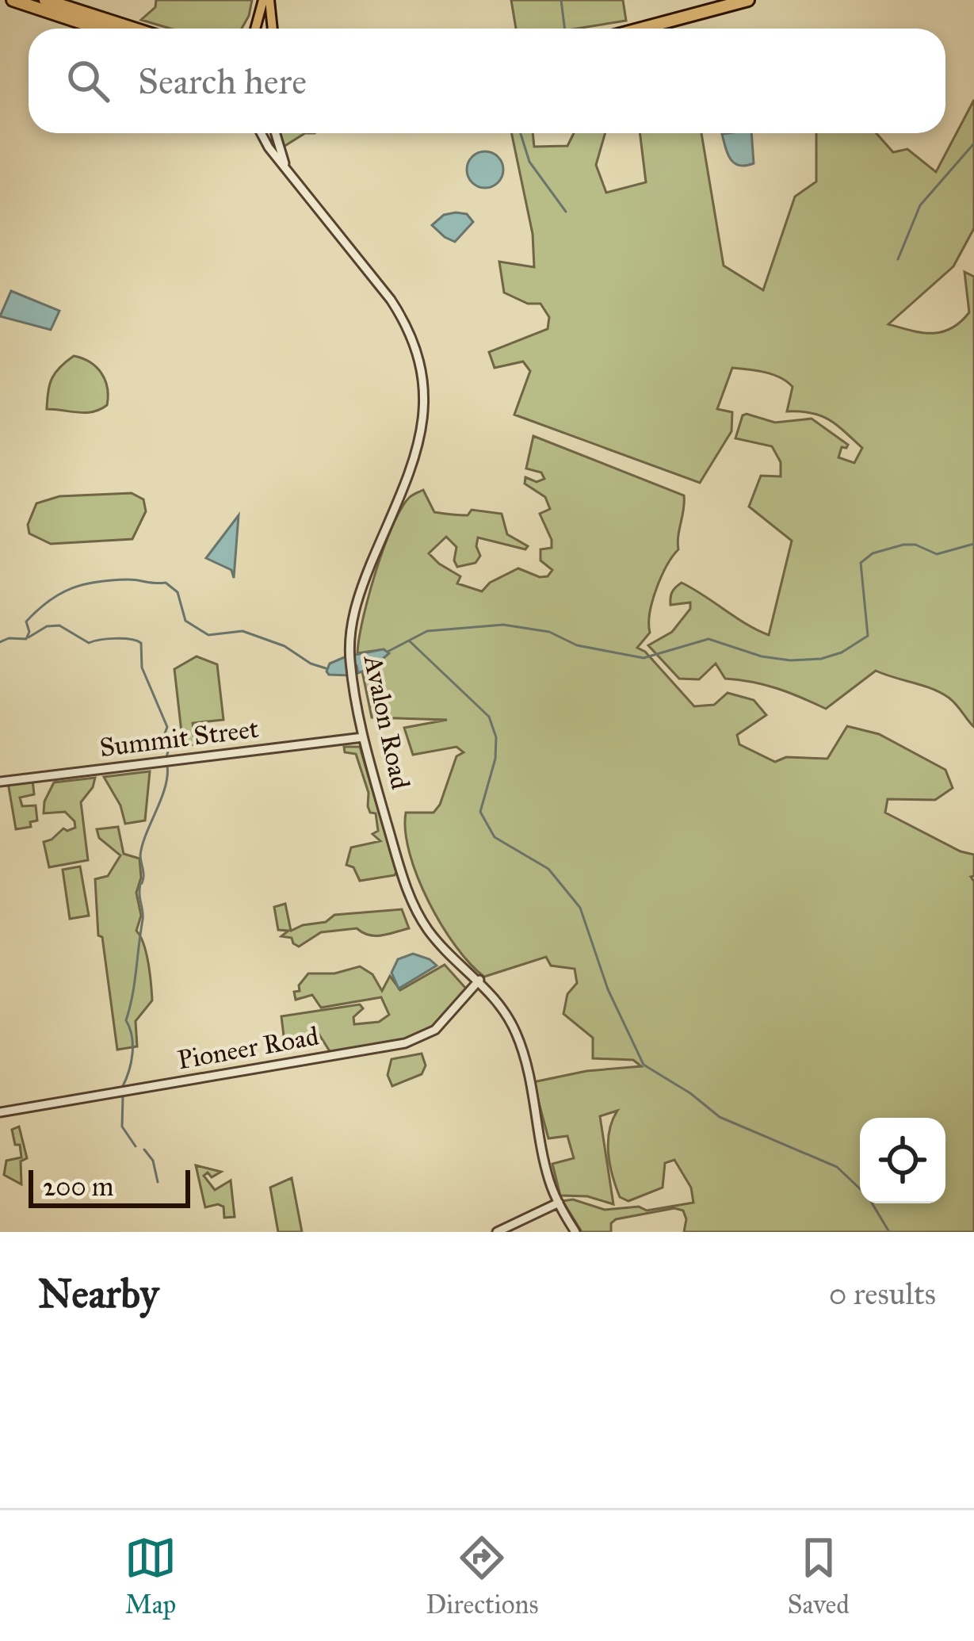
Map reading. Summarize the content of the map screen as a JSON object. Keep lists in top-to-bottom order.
{
  "streets": {
    "street": ["Avalon Road", "Summit Street", "Pioneer Road"]
  },
  "crossings": [
    ["Avalon Road", "Summit Street"],
    ["Avalon Road", "Pioneer Road"]
  ],
  "scale_bar": "200 m",
  "page": {
    "search": "Search here",
    "scale": "200 m",
    "heading": ["Nearby", "0 results"],
    "nav": ["Map", "Directions", "Saved"]
  }
}
